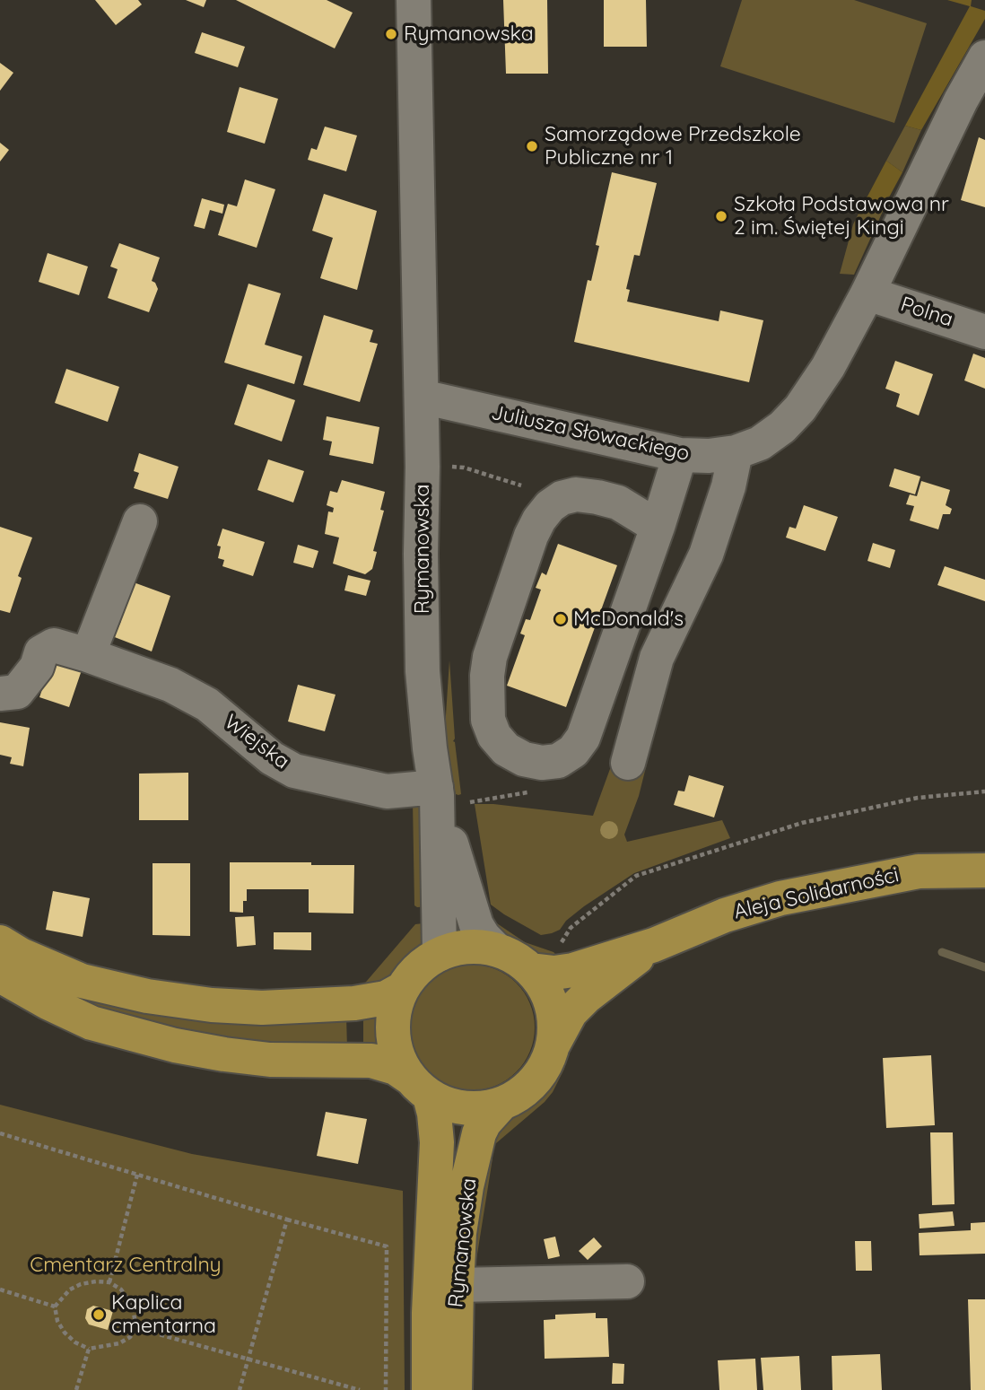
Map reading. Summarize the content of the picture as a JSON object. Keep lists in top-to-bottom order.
{
  "streets": {
    "main road": ["Rymanowska", "Aleja Solidarności"],
    "street": ["Polna", "Juliusza Słowackiego", "Wiejska"]
  },
  "crossings": [
    ["Polna", "Juliusza Słowackiego"],
    ["Juliusza Słowackiego", "Rymanowska"],
    ["Rymanowska", "Wiejska"],
    ["Rymanowska", "Aleja Solidarności"]
  ],
  "parks": ["Cmentarz Centralny"],
  "places": [
    "Rymanowska",
    "Samorządowe Przedszkole Publiczne nr 1",
    "Szkoła Podstawowa nr 2 im. Świętej Kingi",
    "McDonald's",
    "Kaplica cmentarna"
  ]
}
